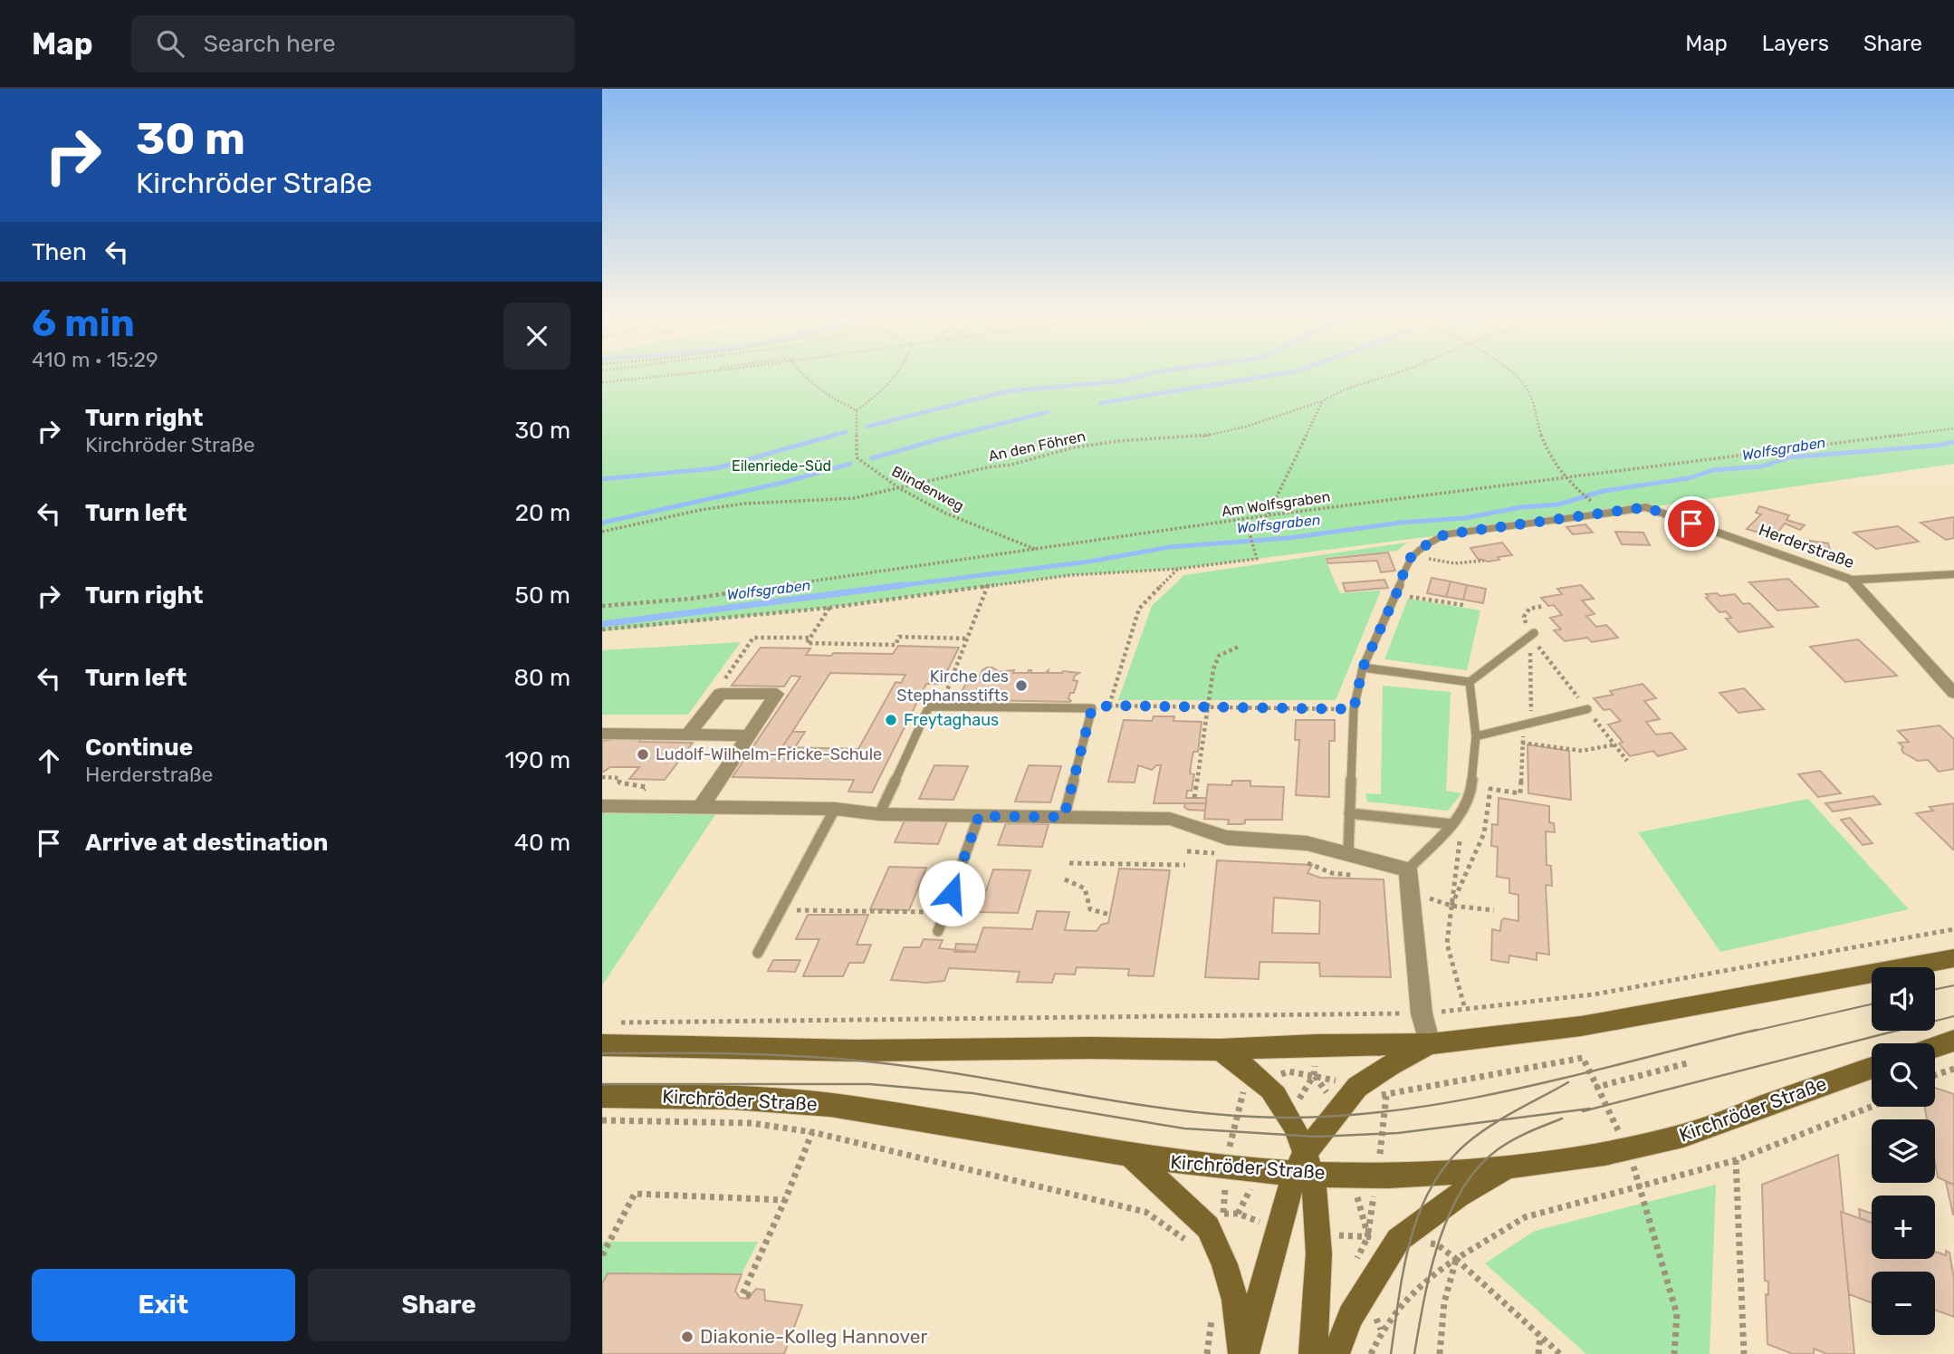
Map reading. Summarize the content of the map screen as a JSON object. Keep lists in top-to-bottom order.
{
  "streets": {
    "main road": ["Kirchröder Straße"],
    "street": ["Herderstraße"],
    "path": ["An den Föhren", "Blindenweg", "Am Wolfsgraben"]
  },
  "crossings": [
    ["An den Föhren", "Blindenweg"],
    ["Blindenweg", "Am Wolfsgraben"]
  ],
  "water": ["Wolfsgraben"],
  "parks": ["Eilenriede-Süd"],
  "places": [
    "Kirche des Stephansstifts",
    "Freytaghaus",
    "Ludolf-Wilhelm-Fricke-Schule",
    "Diakonie-Kolleg Hannover"
  ],
  "page": {
    "header": "Map",
    "search": "Search here",
    "nav": ["Map", "Layers", "Share"],
    "turn": ["30 m", "Kirchröder Straße"],
    "then": "Then",
    "heading": ["6 min", "410 m · 15:29"],
    "list": [
      {
        "name": "Turn right",
        "note": "Kirchröder Straße",
        "value": "30 m"
      },
      {
        "name": "Turn left",
        "value": "20 m"
      },
      {
        "name": "Turn right",
        "value": "50 m"
      },
      {
        "name": "Turn left",
        "value": "80 m"
      },
      {
        "name": "Continue",
        "note": "Herderstraße",
        "value": "190 m"
      },
      {
        "name": "Arrive at destination",
        "value": "40 m"
      }
    ],
    "map_buttons": ["+", "−"],
    "buttons": ["Exit", "Share"]
  }
}
